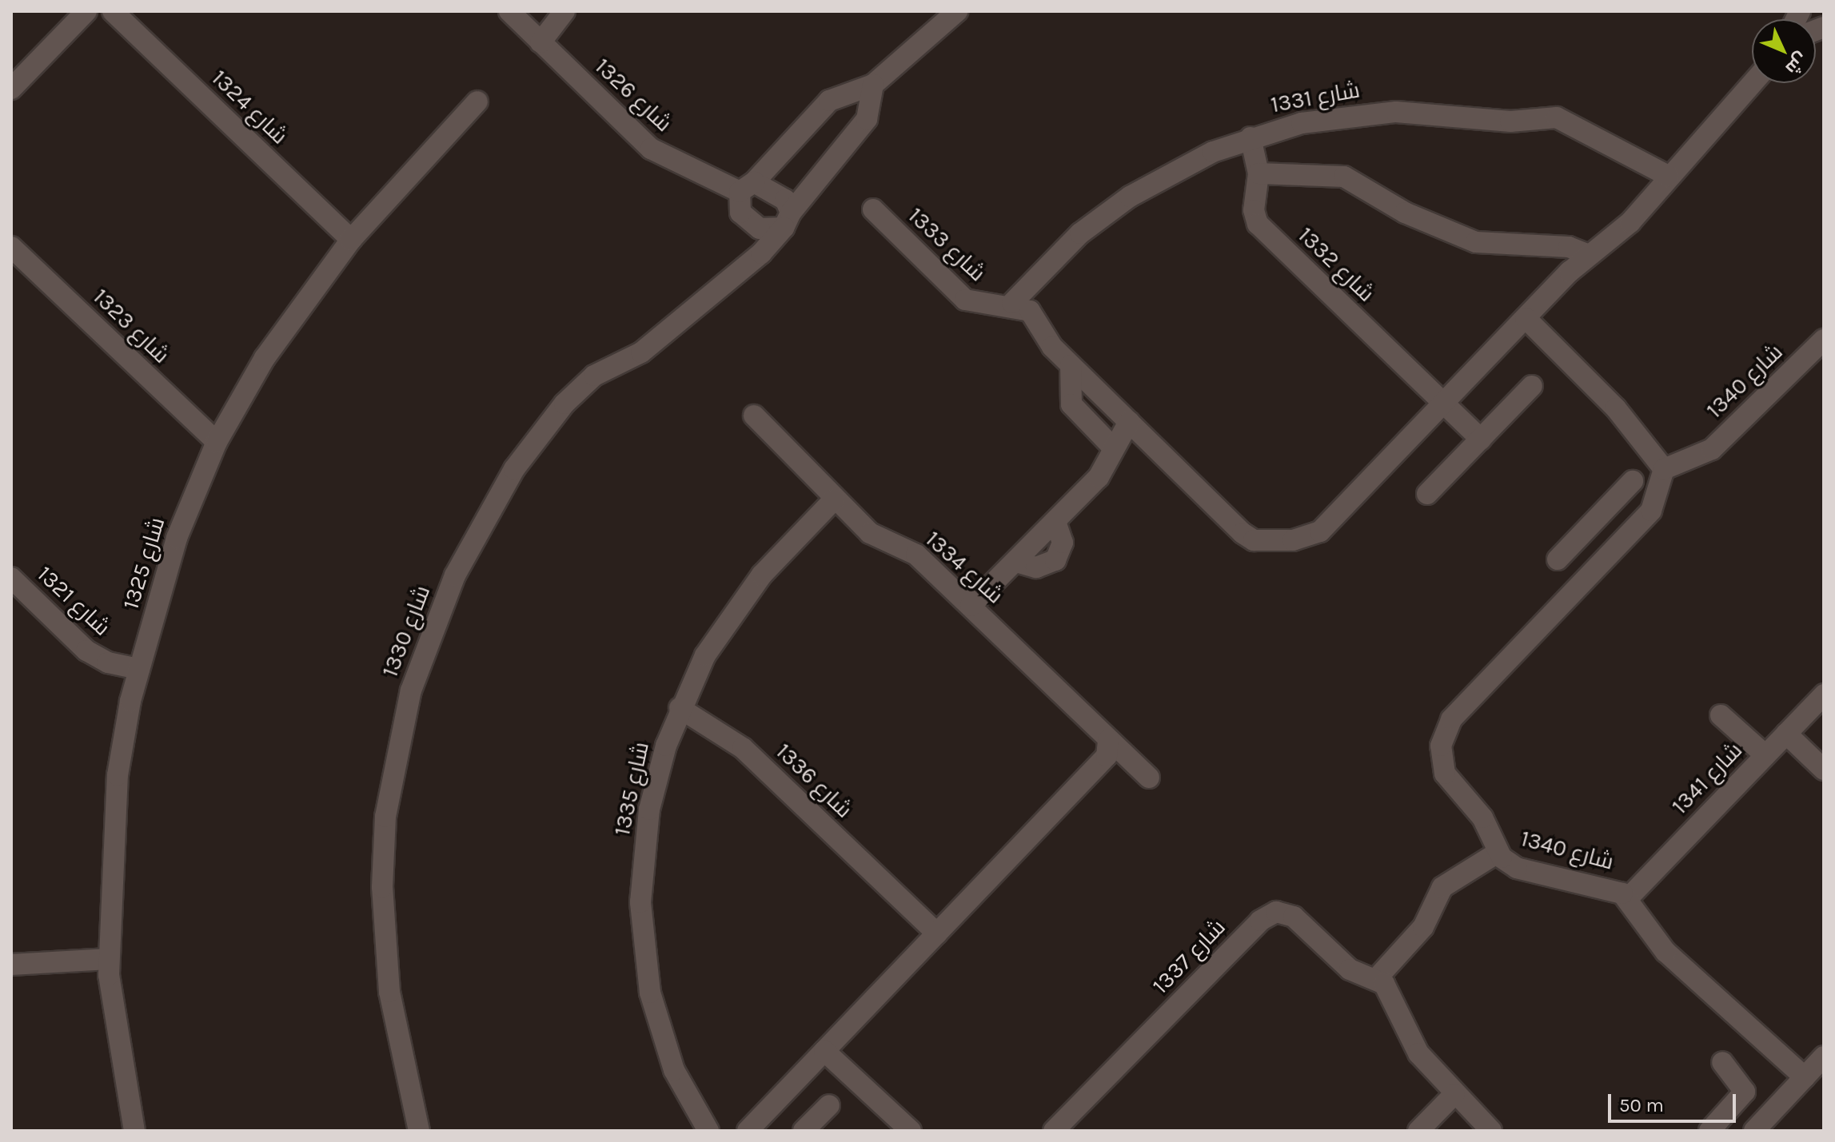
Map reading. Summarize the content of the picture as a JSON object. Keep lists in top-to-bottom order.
{
  "streets": {
    "street": [
      "شارع 1326",
      "شارع 1331",
      "شارع 1324",
      "شارع 1333",
      "شارع 1332",
      "شارع 1323",
      "شارع 1340",
      "شارع 1325",
      "شارع 1334",
      "شارع 1321",
      "شارع 1330",
      "شارع 1341",
      "شارع 1336",
      "شارع 1335",
      "شارع 1337"
    ]
  },
  "crossings": [
    ["شارع 1326", "شارع 1330"],
    ["شارع 1331", "شارع 1333"],
    ["شارع 1331", "شارع 1332"],
    ["شارع 1324", "شارع 1325"],
    ["شارع 1323", "شارع 1325"],
    ["شارع 1340", "شارع 1341"],
    ["شارع 1325", "شارع 1321"],
    ["شارع 1334", "شارع 1335"],
    ["شارع 1336", "شارع 1335"]
  ],
  "scale_bar": "50 m",
  "north": "bottom right"
}
